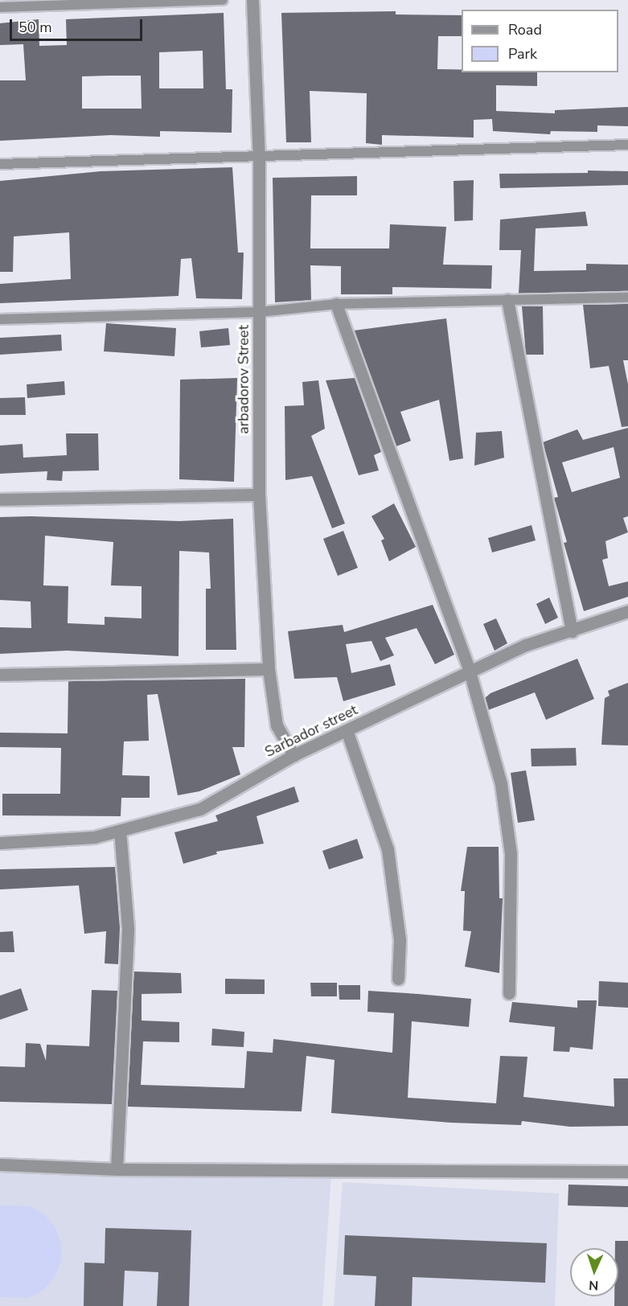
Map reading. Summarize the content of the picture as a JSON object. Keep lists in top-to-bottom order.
{
  "streets": {
    "street": ["arbadorov Street", "Sarbador street"]
  },
  "crossings": [
    ["arbadorov Street", "Sarbador street"]
  ],
  "legend": ["Road", "Park"],
  "scale_bar": "50 m",
  "north": "bottom"
}
